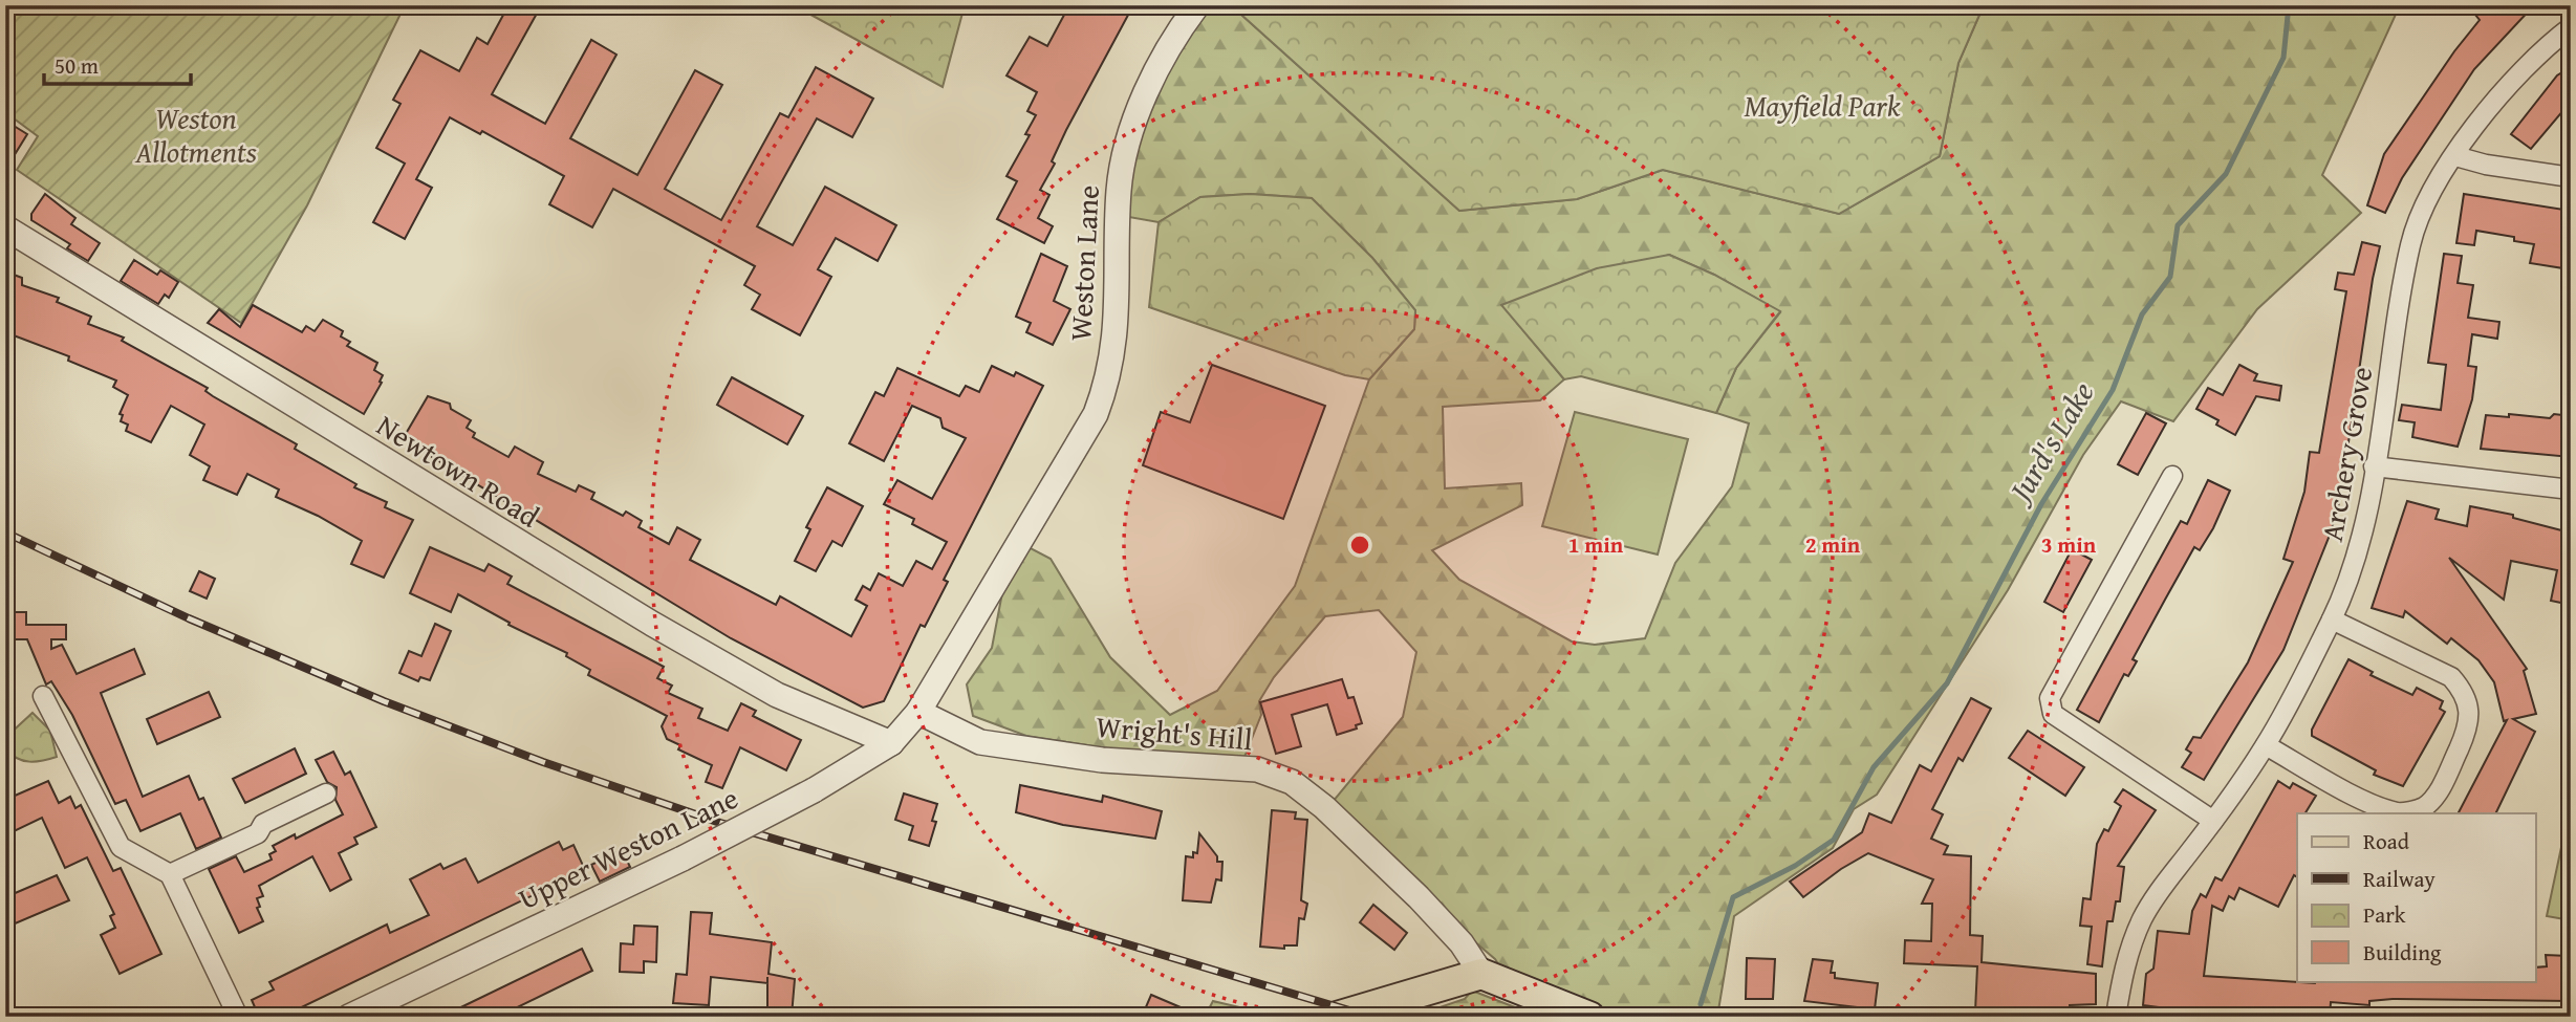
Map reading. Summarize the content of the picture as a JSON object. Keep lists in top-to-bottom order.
{
  "streets": {
    "street": [
      "Weston Lane",
      "Archery Grove",
      "Newtown Road",
      "Wright's Hill",
      "Upper Weston Lane"
    ]
  },
  "crossings": [
    ["Weston Lane", "Wright's Hill"],
    ["Weston Lane", "Upper Weston Lane"],
    ["Newtown Road", "Upper Weston Lane"],
    ["Wright's Hill", "Upper Weston Lane"]
  ],
  "water": ["Jurd's Lake"],
  "parks": ["Mayfield Park", "Weston Allotments"],
  "legend": [
    "Road",
    "Railway",
    "Park",
    "Building"
  ],
  "scale_bar": "50 m",
  "rings": ["1 min", "2 min", "3 min"]
}
